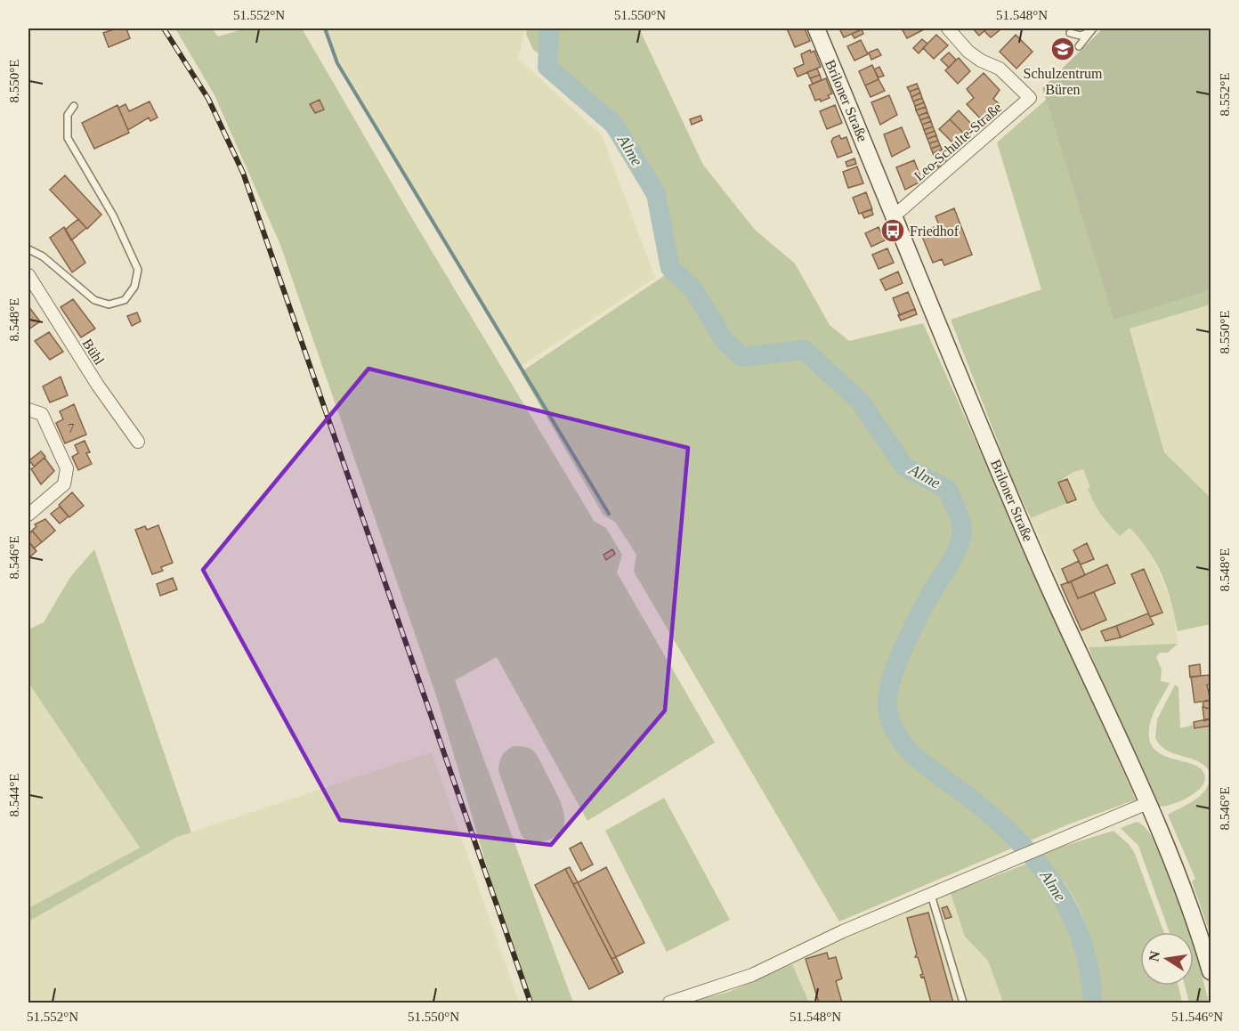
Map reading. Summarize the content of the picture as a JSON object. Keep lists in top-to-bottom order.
{
  "streets": {
    "main road": ["Briloner Straße"],
    "street": ["Leo-Schulte-Straße", "Bühl"]
  },
  "crossings": [
    ["Briloner Straße", "Leo-Schulte-Straße"]
  ],
  "water": ["Alme"],
  "places": {
    "school or university": ["Schulzentrum Büren"],
    "bus stop": ["Friedhof"]
  },
  "house_numbers": ["7"],
  "north": "left",
  "coordinates": [
    "51.552°N",
    "51.550°N",
    "51.548°N",
    "8.550°E",
    "8.552°E",
    "8.548°E",
    "8.546°E",
    "8.544°E",
    "51.546°N"
  ]
}
